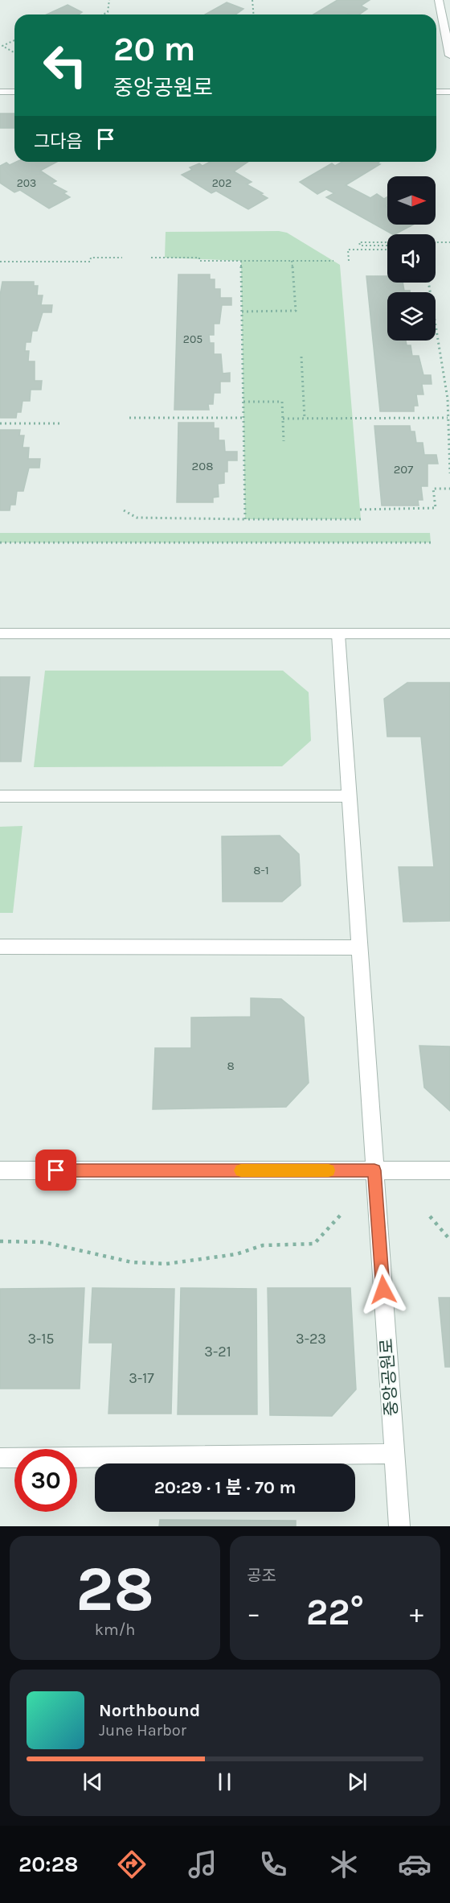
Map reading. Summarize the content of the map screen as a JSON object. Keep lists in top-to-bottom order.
{
  "streets": {
    "street": ["중앙공원로"]
  },
  "house_numbers": [
    "203",
    "202",
    "205",
    "208",
    "207",
    "8-1",
    "8",
    "3-15",
    "3-23",
    "3-21",
    "3-17"
  ],
  "north": "right",
  "page": {
    "turn": ["20 m", "중앙공원로"],
    "then": "그다음",
    "limit": "30",
    "trip": "20:29 · 1 분 · 70 m",
    "tile": [
      ["28", "km/h"],
      "공조"
    ],
    "heat": ["−", "22°", "+"],
    "song": ["Northbound", "June Harbor"],
    "tabs": "20:28"
  }
}
